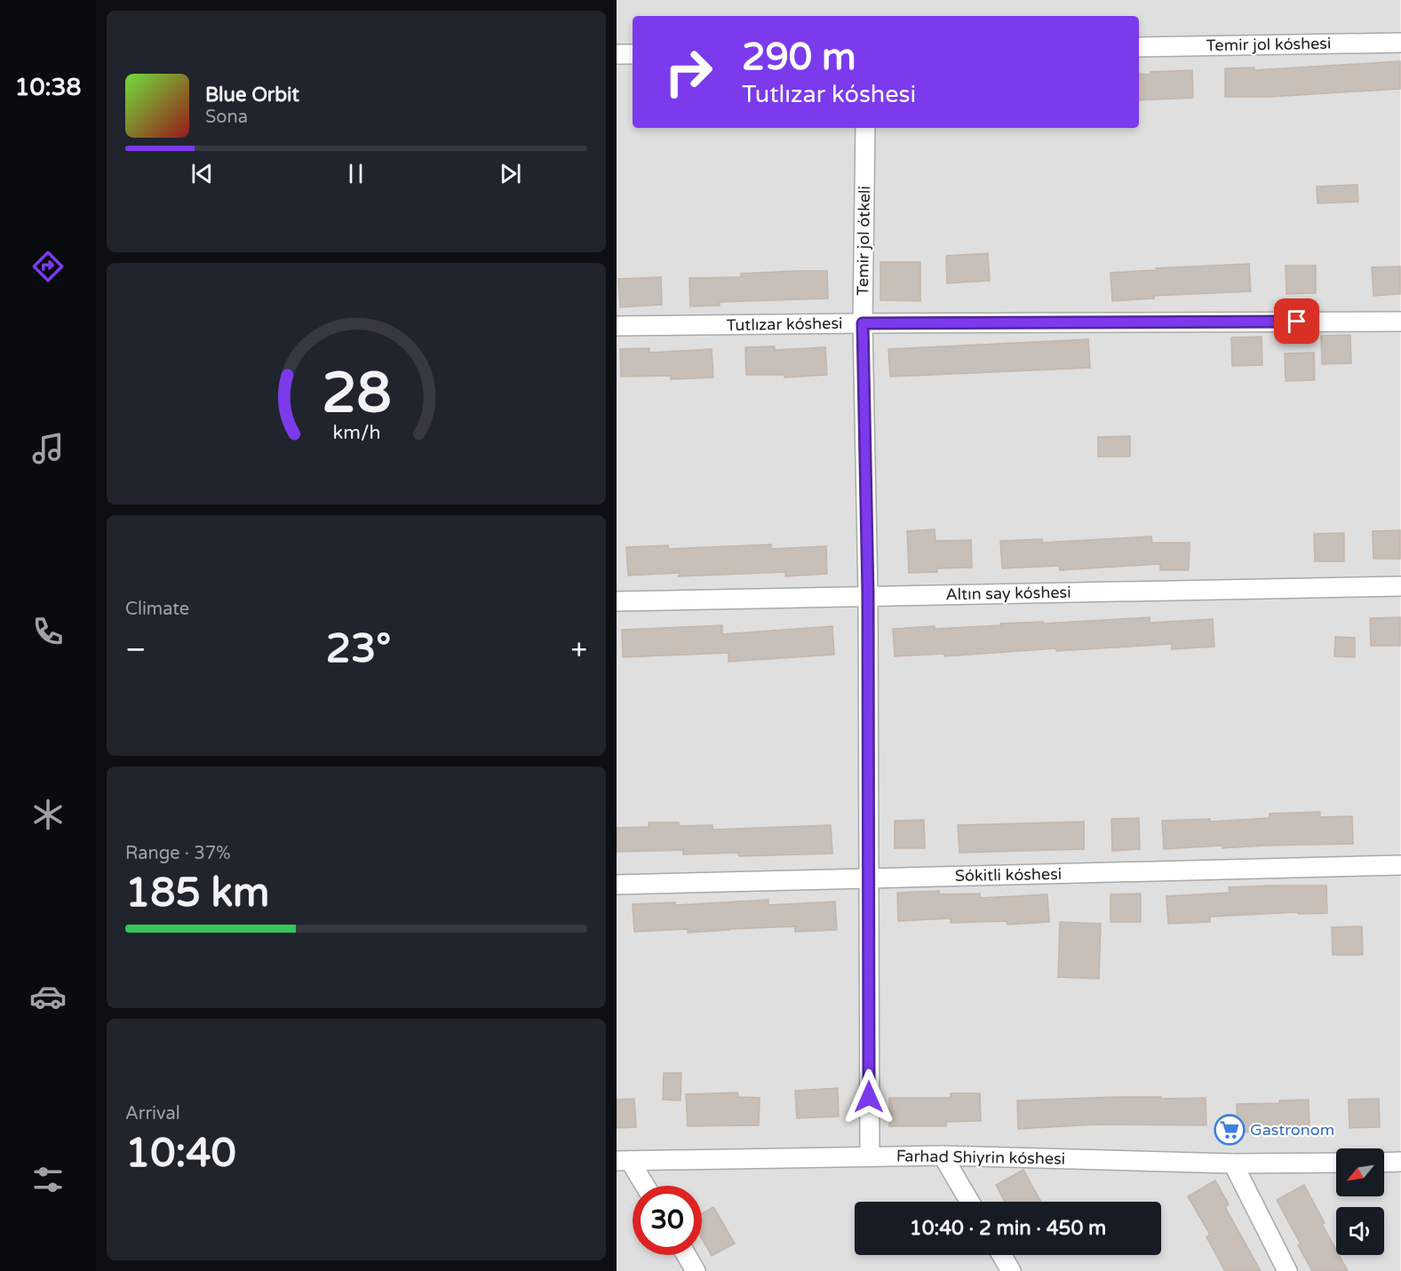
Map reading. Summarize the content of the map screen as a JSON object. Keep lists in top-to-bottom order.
{
  "streets": {
    "street": [
      "Temir jol kóshesi",
      "Temir jol ótkeli",
      "Tutlızar kóshesi",
      "Altın say kóshesi",
      "Sókitli kóshesi",
      "Farhad Shiyrin kóshesi"
    ]
  },
  "crossings": [
    ["Temir jol ótkeli", "Tutlızar kóshesi"],
    ["Temir jol ótkeli", "Altın say kóshesi"],
    ["Temir jol ótkeli", "Sókitli kóshesi"],
    ["Temir jol ótkeli", "Farhad Shiyrin kóshesi"]
  ],
  "places": {
    "supermarket": ["Gastronom"]
  },
  "north": "bottom left",
  "page": {
    "tabs": "10:38",
    "turn": ["290 m", "Tutlızar kóshesi"],
    "song": ["Blue Orbit", "Sona"],
    "tile": [
      "Climate",
      ["Range · 37%", "185 km"],
      ["Arrival", "10:40"]
    ],
    "heat": ["−", "23°", "+"],
    "limit": "30",
    "trip": "10:40 · 2 min · 450 m",
    "gauge": ["28", "km/h"]
  }
}
